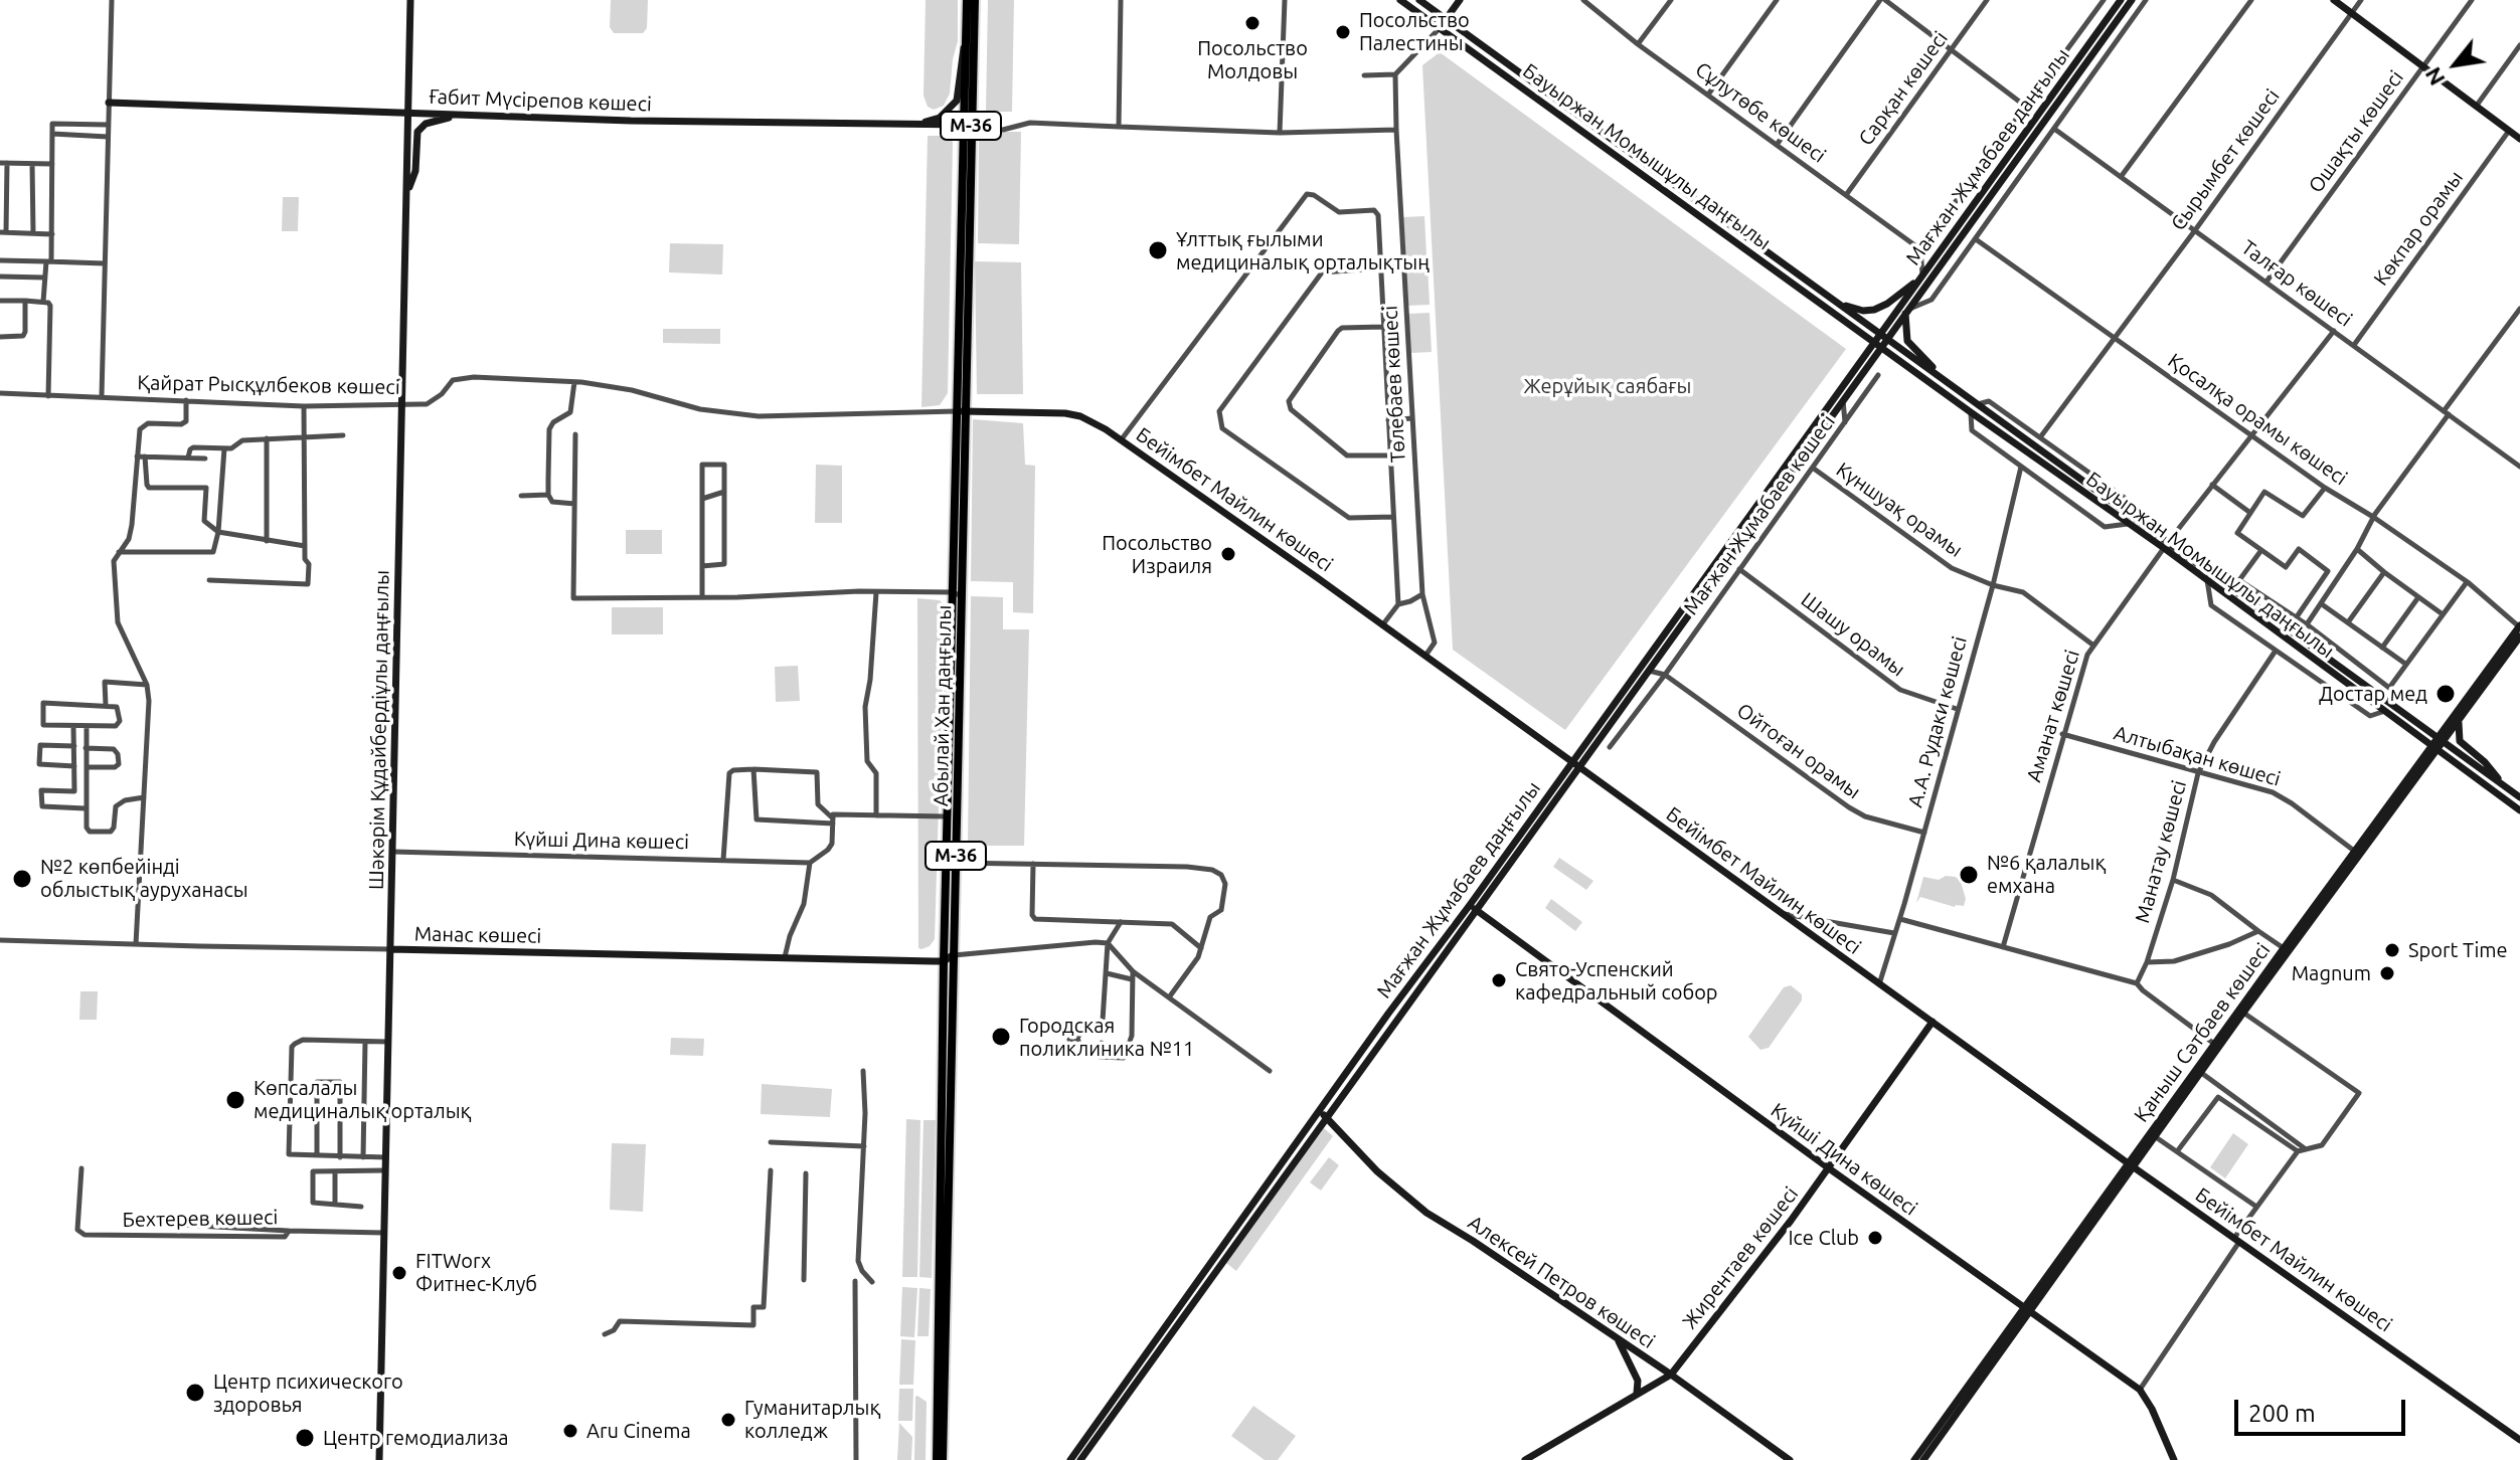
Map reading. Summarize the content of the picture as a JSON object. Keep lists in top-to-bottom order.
{
  "streets": {
    "main road": [
      "Ғабит Мүсірепов көшесі",
      "M-36",
      "Бауыржан Момышұлы даңғылы",
      "Мағжан Жұмабаев даңғылы",
      "Бейімбет Майлин көшесі",
      "Абылай Хан даңғылы",
      "Шәкәрім Құдайбердіұлы даңғылы",
      "Күйші Дина көшесі",
      "Манас көшесі",
      "Қаныш Сәтбаев көшесі",
      "Жирентаев көшесі",
      "Алексей Петров көшесі"
    ],
    "street": [
      "Сарқан көшесі",
      "Сұлутөбе көшесі",
      "Ошақты көшесі",
      "Сырымбет көшесі",
      "Көкпар орамы",
      "Талғар көшесі",
      "Төлебаев көшесі",
      "Қайрат Рысқұлбеков көшесі",
      "Қосалқа орамы көшесі",
      "Күншуақ орамы",
      "Мағжан Жұмабаев көшесі",
      "Шашу орамы",
      "Аманат көшесі",
      "А.А. Рудаки көшесі",
      "Ойтоған орамы",
      "Алтыбақан көшесі",
      "Манатау көшесі",
      "Бехтерев көшесі"
    ]
  },
  "crossings": [
    ["Сарқан көшесі", "Сұлутөбе көшесі"],
    ["Ғабит Мүсірепов көшесі", "Абылай Хан даңғылы"],
    ["Ғабит Мүсірепов көшесі", "Шәкәрім Құдайбердіұлы даңғылы"],
    ["Ошақты көшесі", "Талғар көшесі"],
    ["Бауыржан Момышұлы даңғылы", "Мағжан Жұмабаев даңғылы"],
    ["Бауыржан Момышұлы даңғылы", "Аманат көшесі"],
    ["Бауыржан Момышұлы даңғылы", "Қаныш Сәтбаев көшесі"],
    ["Мағжан Жұмабаев даңғылы", "Талғар көшесі"],
    ["Мағжан Жұмабаев даңғылы", "Қосалқа орамы көшесі"],
    ["Мағжан Жұмабаев даңғылы", "Бейімбет Майлин көшесі"],
    ["Мағжан Жұмабаев даңғылы", "Күйші Дина көшесі"],
    ["Мағжан Жұмабаев даңғылы", "Алексей Петров көшесі"],
    ["Сырымбет көшесі", "Талғар көшесі"],
    ["Сырымбет көшесі", "Қосалқа орамы көшесі"],
    ["Көкпар орамы", "Талғар көшесі"],
    ["Талғар көшесі", "Аманат көшесі"],
    ["Төлебаев көшесі", "Бейімбет Майлин көшесі"],
    ["Қайрат Рысқұлбеков көшесі", "Бейімбет Майлин көшесі"],
    ["Қайрат Рысқұлбеков көшесі", "Абылай Хан даңғылы"],
    ["Қайрат Рысқұлбеков көшесі", "Шәкәрім Құдайбердіұлы даңғылы"],
    ["Қосалқа орамы көшесі", "Аманат көшесі"],
    ["Қосалқа орамы көшесі", "Қаныш Сәтбаев көшесі"],
    ["Бейімбет Майлин көшесі", "Абылай Хан даңғылы"],
    ["Бейімбет Майлин көшесі", "А.А. Рудаки көшесі"],
    ["Бейімбет Майлин көшесі", "Қаныш Сәтбаев көшесі"],
    ["Бейімбет Майлин көшесі", "Жирентаев көшесі"],
    ["Күншуақ орамы", "Мағжан Жұмабаев көшесі"],
    ["Күншуақ орамы", "Аманат көшесі"],
    ["Күншуақ орамы", "А.А. Рудаки көшесі"],
    ["Мағжан Жұмабаев көшесі", "Шашу орамы"],
    ["Мағжан Жұмабаев көшесі", "Ойтоған орамы"],
    ["Шашу орамы", "А.А. Рудаки көшесі"],
    ["Абылай Хан даңғылы", "Манас көшесі"],
    ["Аманат көшесі", "Алтыбақан көшесі"],
    ["А.А. Рудаки көшесі", "Ойтоған орамы"],
    ["Шәкәрім Құдайбердіұлы даңғылы", "Күйші Дина көшесі"],
    ["Шәкәрім Құдайбердіұлы даңғылы", "Манас көшесі"],
    ["Шәкәрім Құдайбердіұлы даңғылы", "Бехтерев көшесі"],
    ["Алтыбақан көшесі", "Манатау көшесі"],
    ["Алтыбақан көшесі", "Қаныш Сәтбаев көшесі"],
    ["Күйші Дина көшесі", "Қаныш Сәтбаев көшесі"],
    ["Күйші Дина көшесі", "Жирентаев көшесі"],
    ["Жирентаев көшесі", "Алексей Петров көшесі"]
  ],
  "parks": ["Жерұйық саябағы"],
  "places": [
    "Посольство Молдовы",
    "Посольство Палестины",
    "Ұлттық ғылыми медициналық орталықтың",
    "Посольство Израиля",
    "Достар мед",
    "№6 қалалық емхана",
    "№2 көпбейінді облыстық ауруханасы",
    "Sport Time",
    "Magnum",
    "Свято-Успенский кафедральный собор",
    "Городская поликлиника №11",
    "Көпсалалы медициналық орталық",
    "Ice Club",
    "FITWorx Фитнес-Клуб",
    "Центр психического здоровья",
    "Гуманитарлық колледж",
    "Aru Cinema",
    "Центр гемодиализа"
  ],
  "scale_bar": "200 m",
  "north": "bottom left"
}
